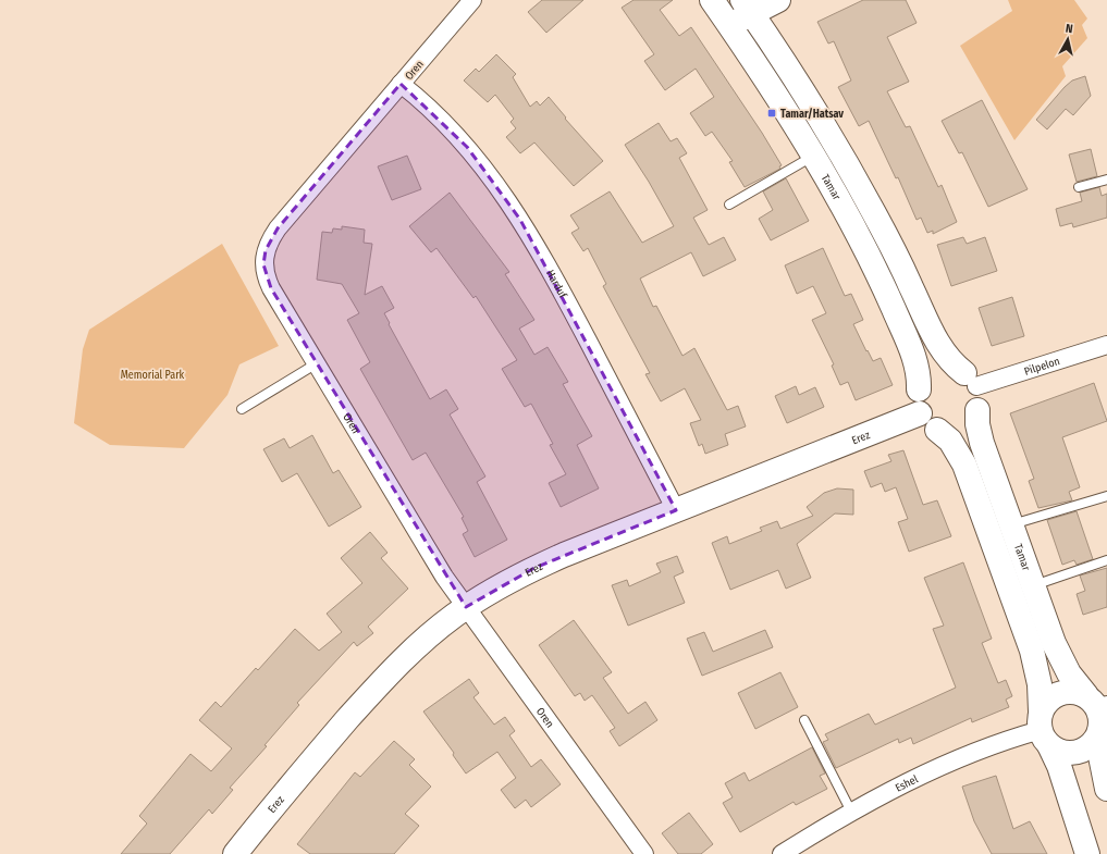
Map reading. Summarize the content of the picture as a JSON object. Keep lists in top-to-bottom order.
{
  "streets": {
    "street": [
      "Oren",
      "Tamar",
      "Harduf",
      "Pilpelon",
      "Erez",
      "Eshel"
    ]
  },
  "crossings": [
    ["Oren", "Harduf"],
    ["Oren", "Erez"],
    ["Tamar", "Pilpelon"],
    ["Tamar", "Erez"],
    ["Tamar", "Eshel"],
    ["Harduf", "Erez"],
    ["Pilpelon", "Erez"]
  ],
  "parks": ["Memorial Park"],
  "places": {
    "transit": ["Tamar/Hatsav"]
  },
  "north": "top"
}
